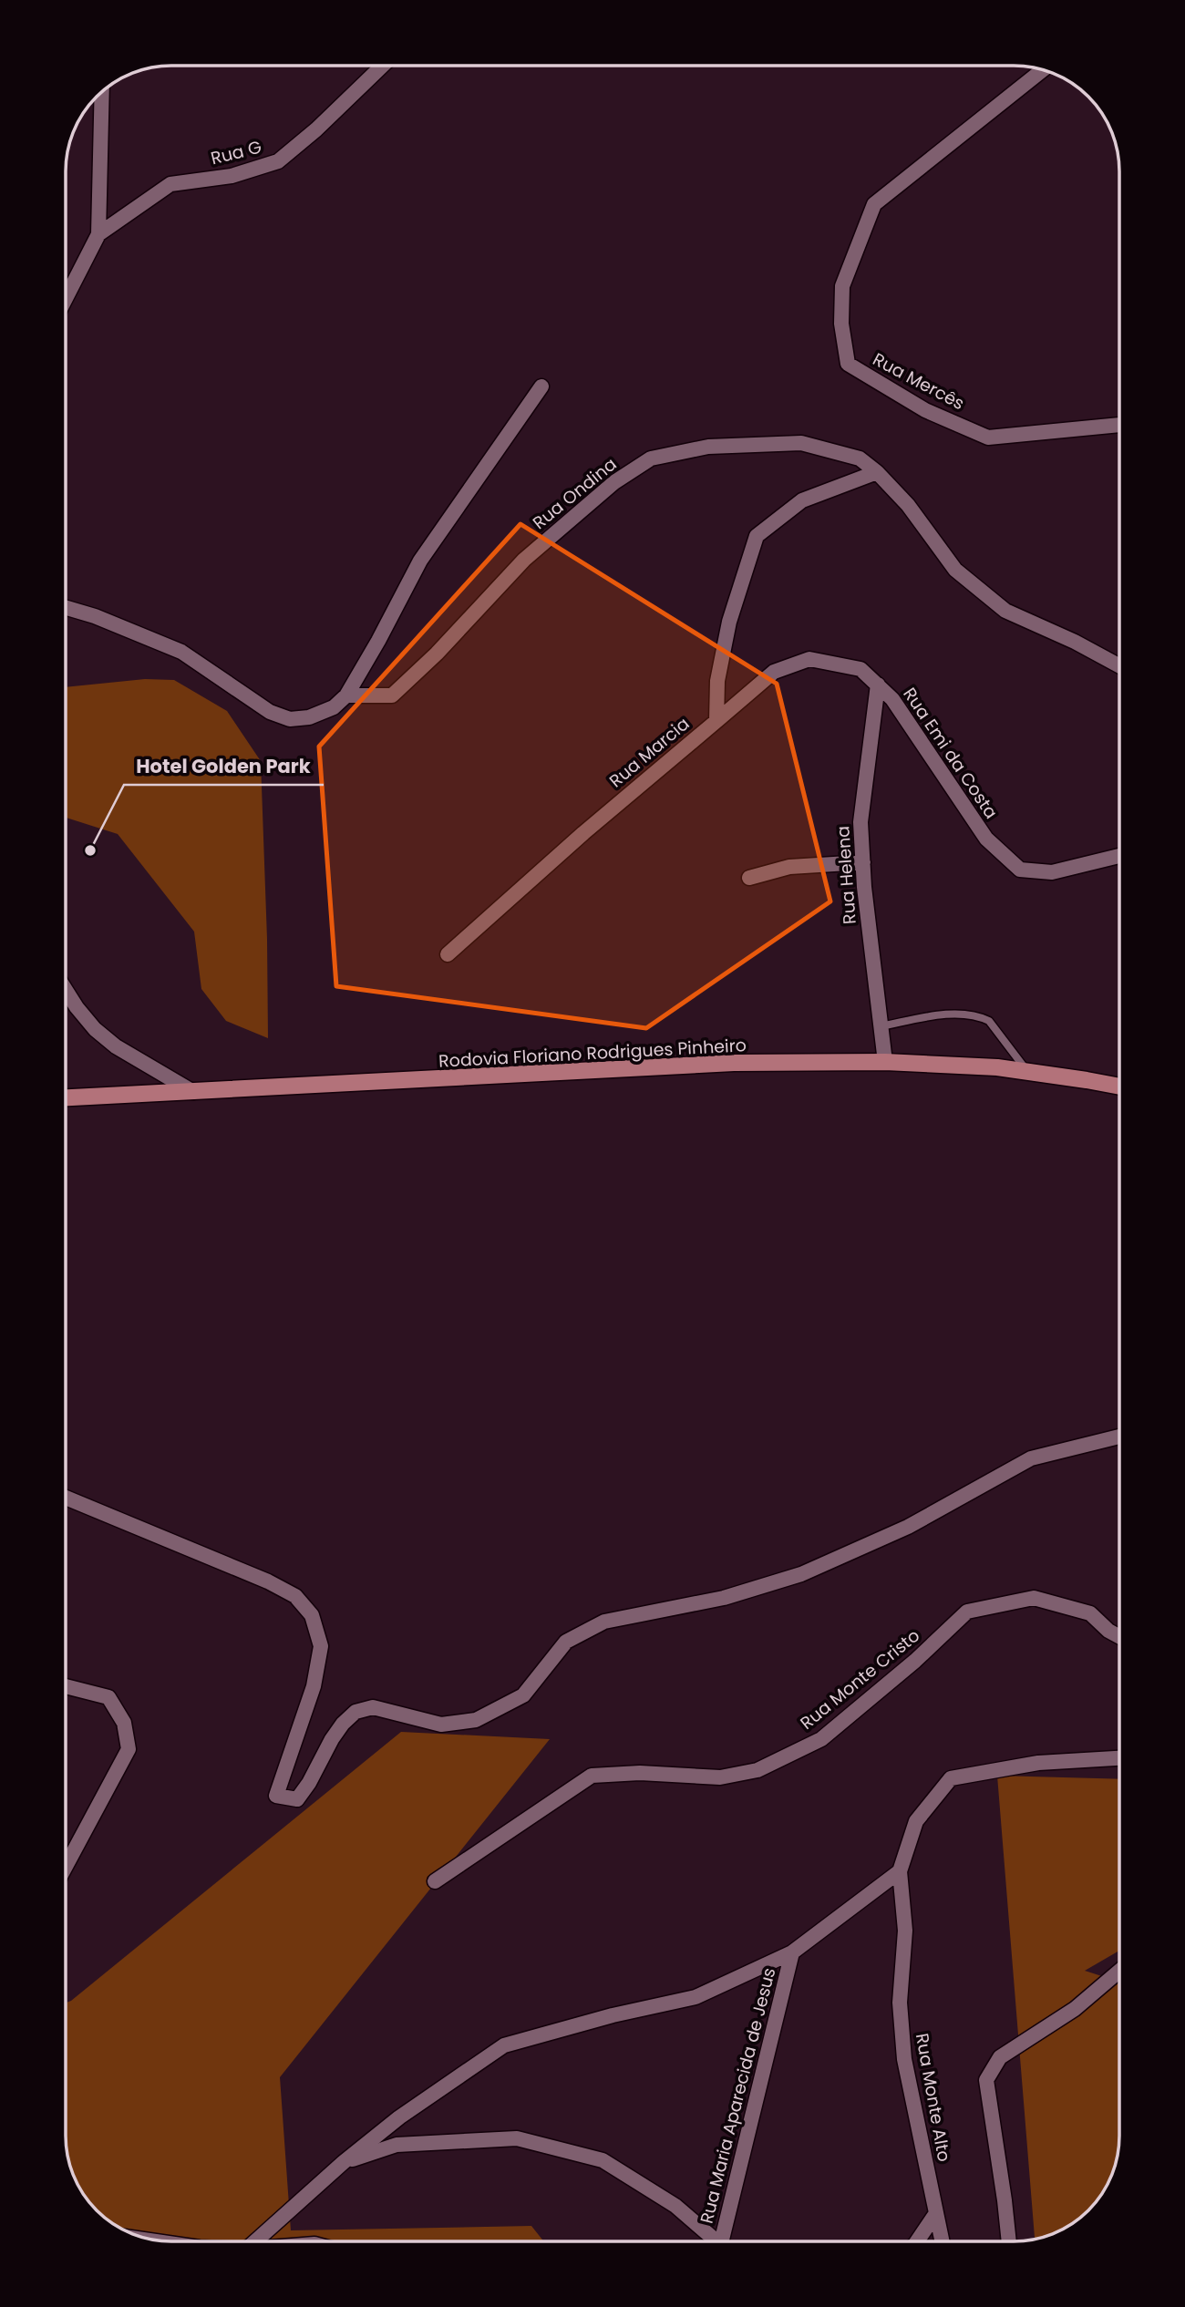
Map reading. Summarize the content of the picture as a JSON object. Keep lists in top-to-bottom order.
{
  "streets": {
    "main road": ["Rodovia Floriano Rodrigues Pinheiro"],
    "street": [
      "Rua G",
      "Rua Mercês",
      "Rua Ondina",
      "Rua Marcia",
      "Rua Emi da Costa",
      "Rua Helena",
      "Rua Monte Cristo",
      "Rua Maria Aparecida de Jesus",
      "Rua Monte Alto"
    ]
  },
  "crossings": [
    ["Rua Ondina", "Rua Marcia"],
    ["Rua Marcia", "Rua Emi da Costa"],
    ["Rua Emi da Costa", "Rua Helena"],
    ["Rua Helena", "Rodovia Floriano Rodrigues Pinheiro"]
  ],
  "places": ["Hotel Golden Park"]
}
